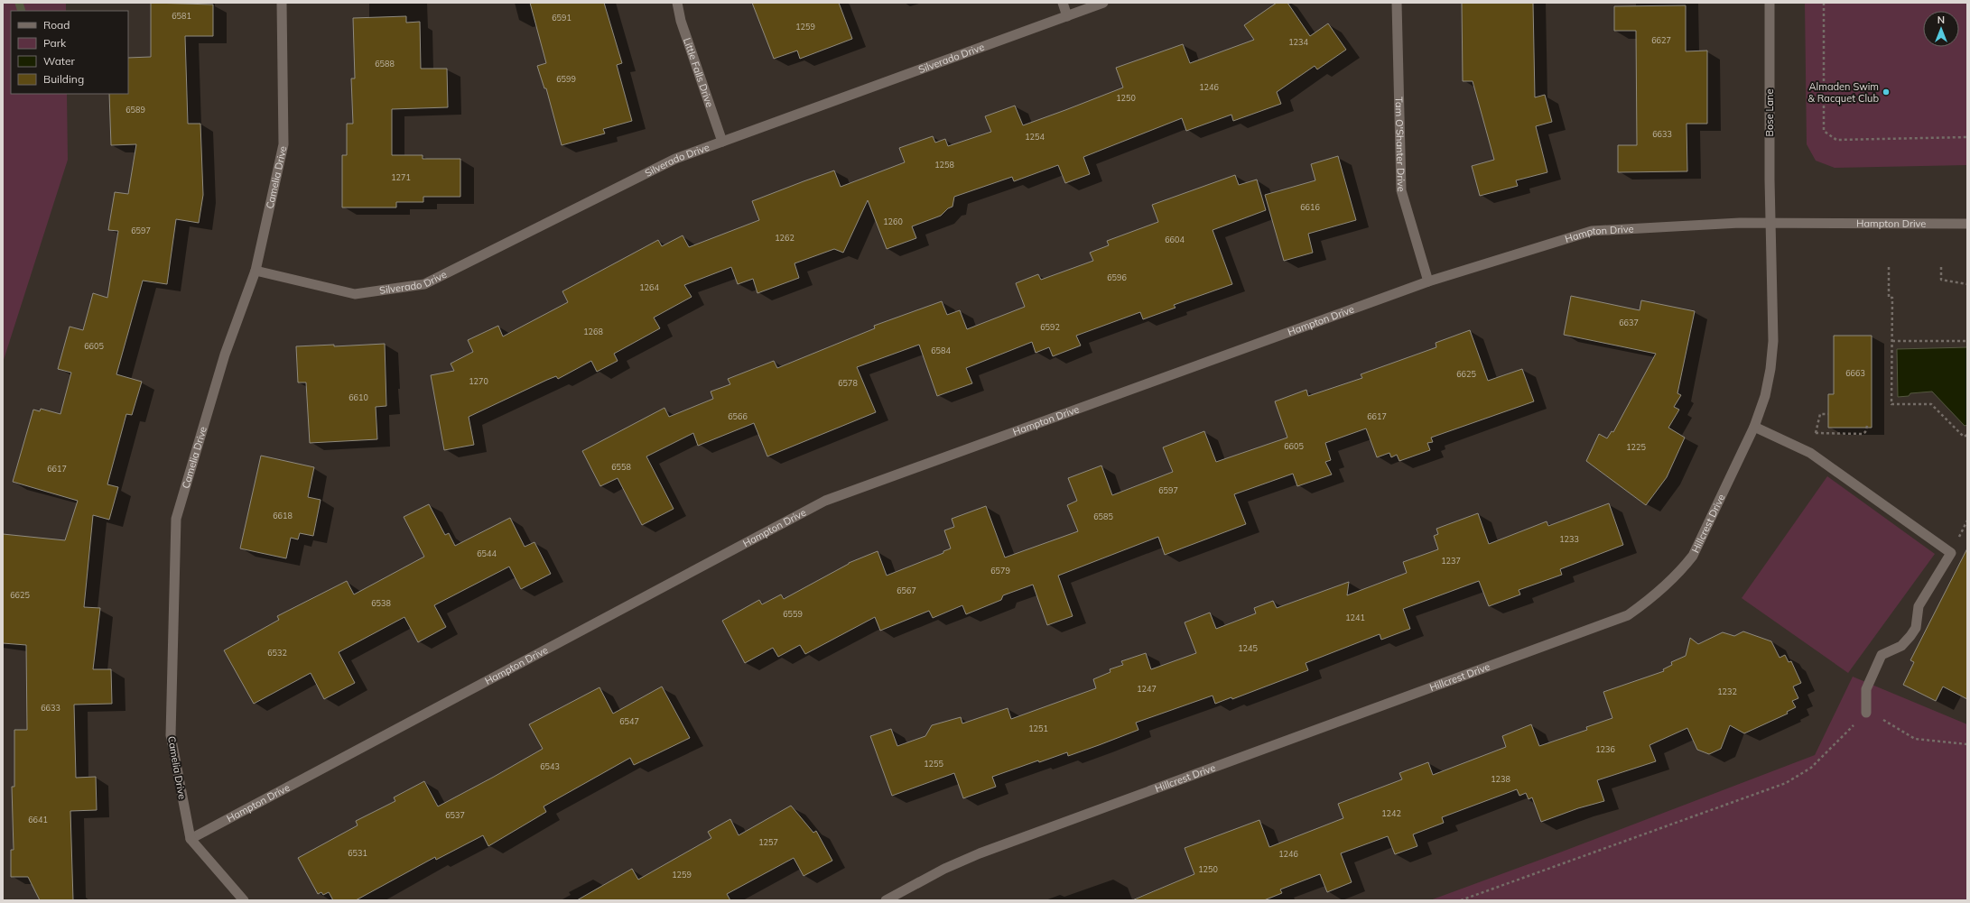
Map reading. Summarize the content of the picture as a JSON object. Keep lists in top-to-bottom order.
{
  "streets": {
    "street": [
      "Silverado Drive",
      "Little Falls Drive",
      "Bose Lane",
      "Tam O'Shanter Drive",
      "Camelia Drive",
      "Hampton Drive",
      "Hillcrest Drive"
    ]
  },
  "crossings": [
    ["Silverado Drive", "Little Falls Drive"],
    ["Silverado Drive", "Camelia Drive"],
    ["Bose Lane", "Hampton Drive"],
    ["Bose Lane", "Hillcrest Drive"],
    ["Tam O'Shanter Drive", "Hampton Drive"],
    ["Camelia Drive", "Hampton Drive"],
    ["Hampton Drive", "Hillcrest Drive"]
  ],
  "places": ["Almaden Swim & Racquet Club"],
  "house_numbers": [
    "6581",
    "6591",
    "1259",
    "6627",
    "1234",
    "6588",
    "6599",
    "1246",
    "1250",
    "6589",
    "6633",
    "1254",
    "1258",
    "1271",
    "6616",
    "1260",
    "6597",
    "1262",
    "6604",
    "6596",
    "1264",
    "6637",
    "6592",
    "1268",
    "6605",
    "6584",
    "6663",
    "6625",
    "1270",
    "6578",
    "6610",
    "6566",
    "6617",
    "6605",
    "1225",
    "6558",
    "6617",
    "6597",
    "6618",
    "6585",
    "1233",
    "6544",
    "1237",
    "6579",
    "6567",
    "6625",
    "6538",
    "6559",
    "1241",
    "1245",
    "6532",
    "1247",
    "1232",
    "6633",
    "6547",
    "1251",
    "1236",
    "1255",
    "6543",
    "1238",
    "1242",
    "6537",
    "6641",
    "1257",
    "6531",
    "1246",
    "1250",
    "1259"
  ],
  "legend": [
    "Road",
    "Park",
    "Water",
    "Building"
  ],
  "north": "top"
}
